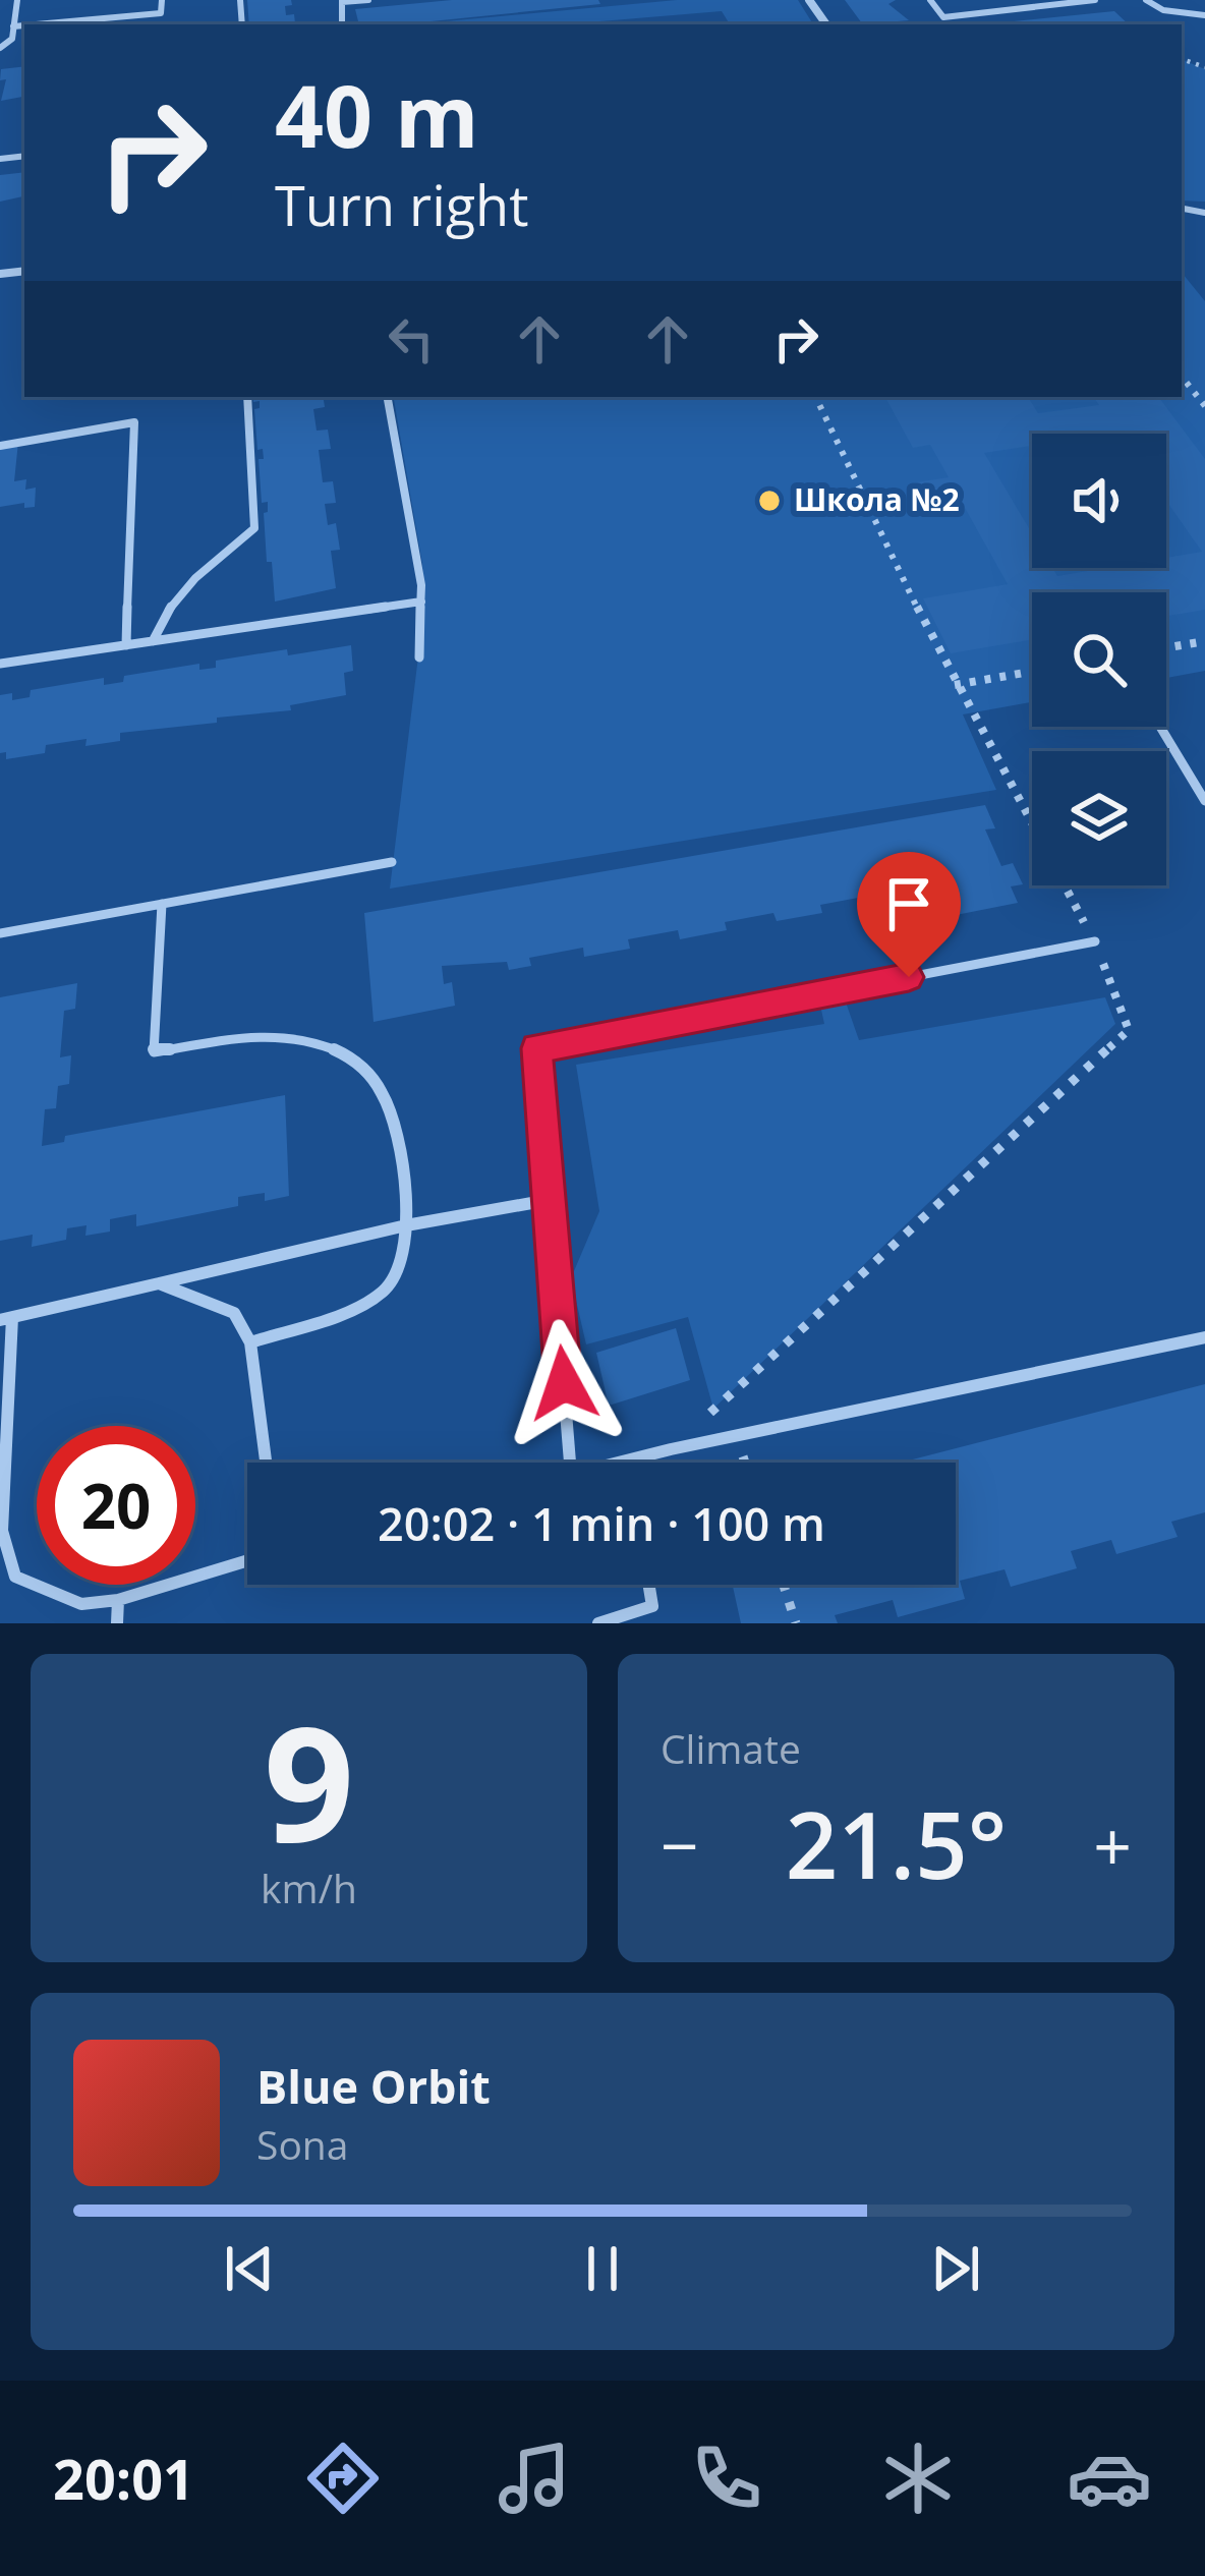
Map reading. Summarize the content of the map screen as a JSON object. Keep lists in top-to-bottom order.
{
  "places": ["Школа №2"],
  "page": {
    "turn": ["40 m", "Turn right"],
    "limit": "20",
    "trip": "20:02 · 1 min · 100 m",
    "tile": [
      ["9", "km/h"],
      "Climate"
    ],
    "heat": ["−", "21.5°", "+"],
    "song": ["Blue Orbit", "Sona"],
    "tabs": "20:01"
  }
}
